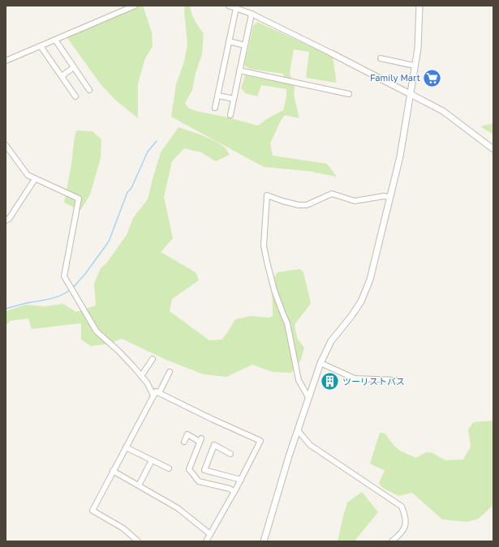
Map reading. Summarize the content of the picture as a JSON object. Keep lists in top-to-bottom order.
{
  "places": {
    "supermarket": ["Family Mart"],
    "building": ["ツーリストバス"]
  }
}
